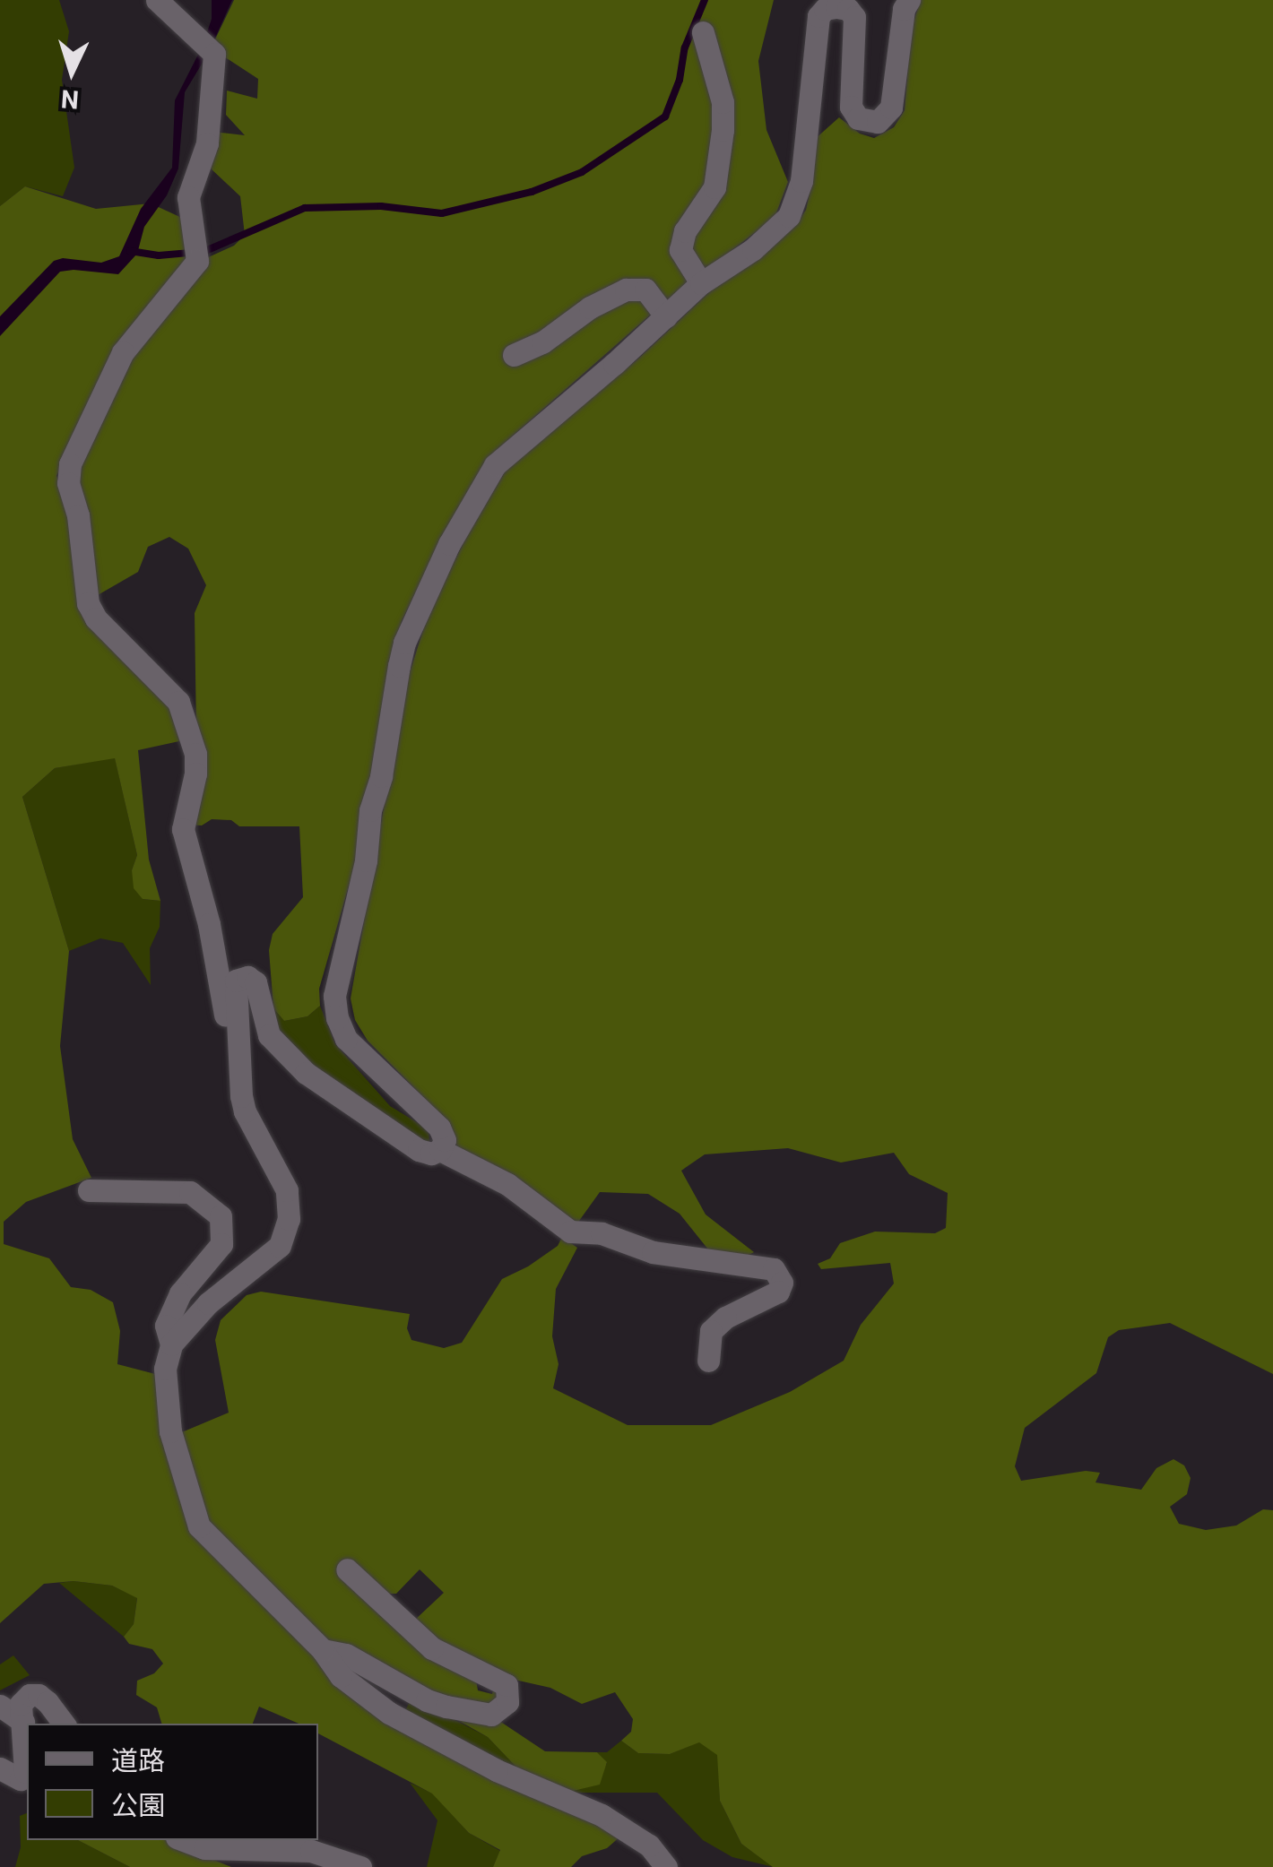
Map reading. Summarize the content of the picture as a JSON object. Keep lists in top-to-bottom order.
{
  "legend": ["道路", "公園"],
  "north": "bottom"
}
